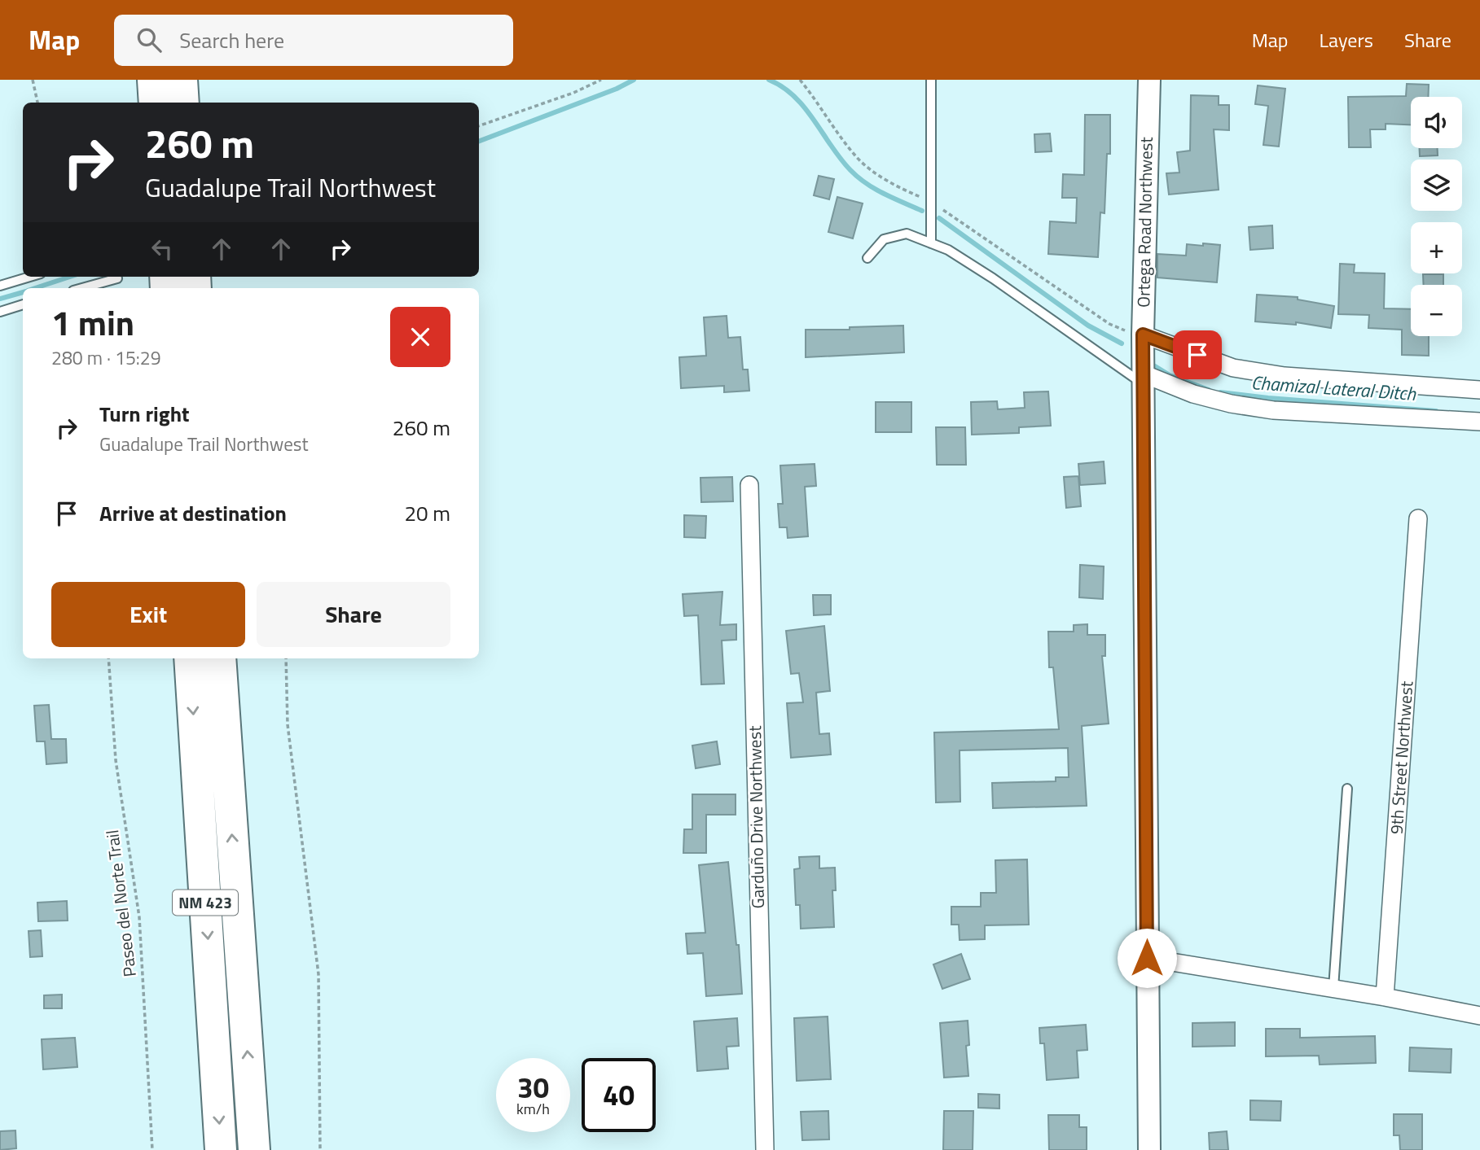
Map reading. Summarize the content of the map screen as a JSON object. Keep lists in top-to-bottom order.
{
  "streets": {
    "highway": ["NM 423"],
    "street": ["Ortega Road Northwest", "9th Street Northwest", "Garduño Drive Northwest"],
    "path": ["Paseo del Norte Trail"]
  },
  "water": ["Chamizal Lateral Ditch"],
  "page": {
    "header": "Map",
    "search": "Search here",
    "nav": ["Map", "Layers", "Share"],
    "map_buttons": ["+", "−"],
    "turn": ["260 m", "Guadalupe Trail Northwest"],
    "heading": ["1 min", "280 m · 15:29"],
    "list": [
      {
        "name": "Turn right",
        "note": "Guadalupe Trail Northwest",
        "value": "260 m"
      },
      {
        "name": "Arrive at destination",
        "value": "20 m"
      }
    ],
    "buttons": ["Exit", "Share"],
    "speed": "30 km/h",
    "limit": "40"
  }
}
